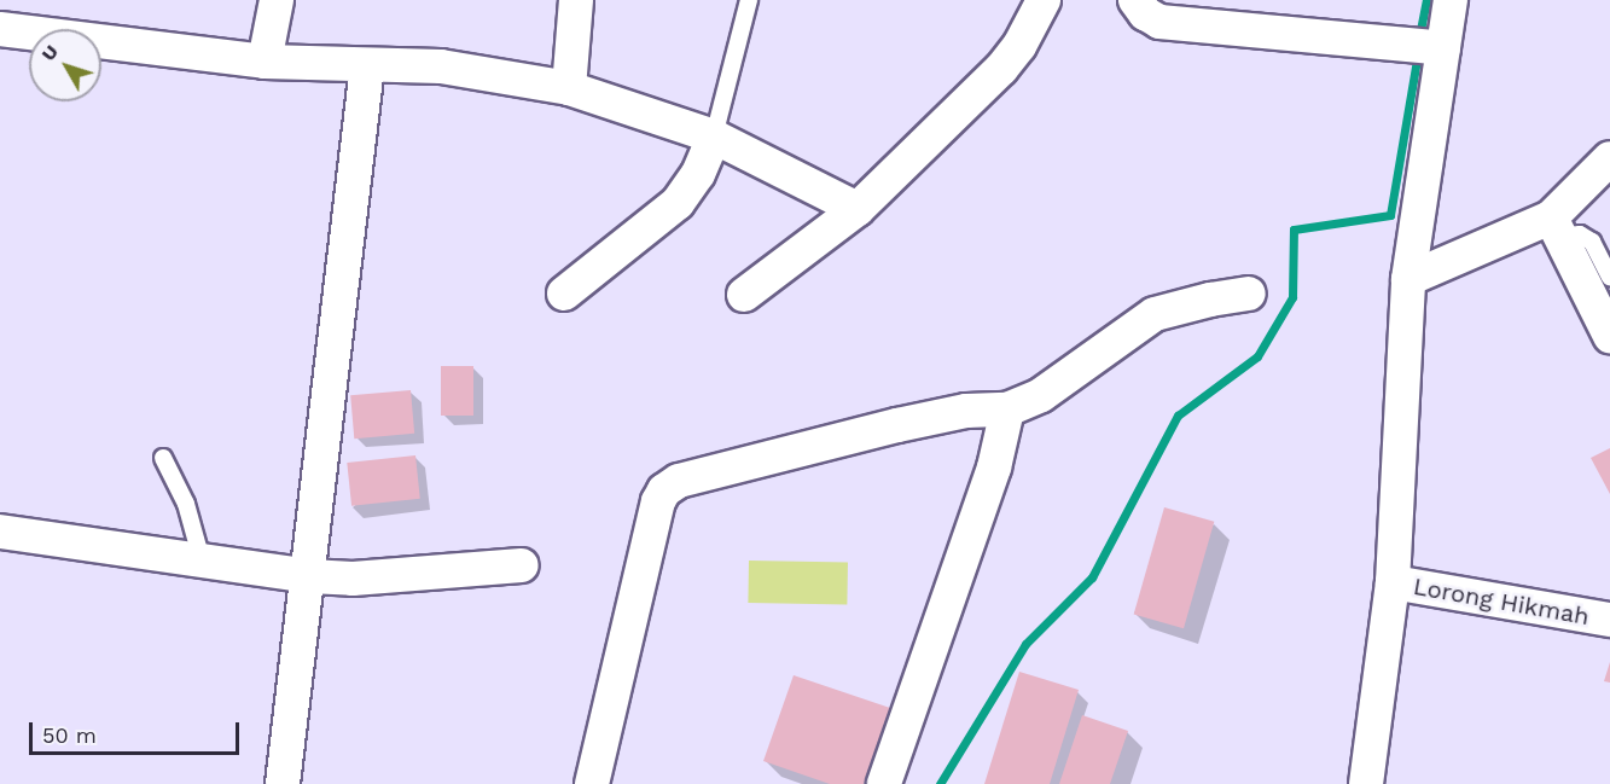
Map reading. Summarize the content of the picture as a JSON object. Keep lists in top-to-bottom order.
{
  "streets": {
    "street": ["Lorong Hikmah"]
  },
  "scale_bar": "50 m",
  "north": "top left"
}
